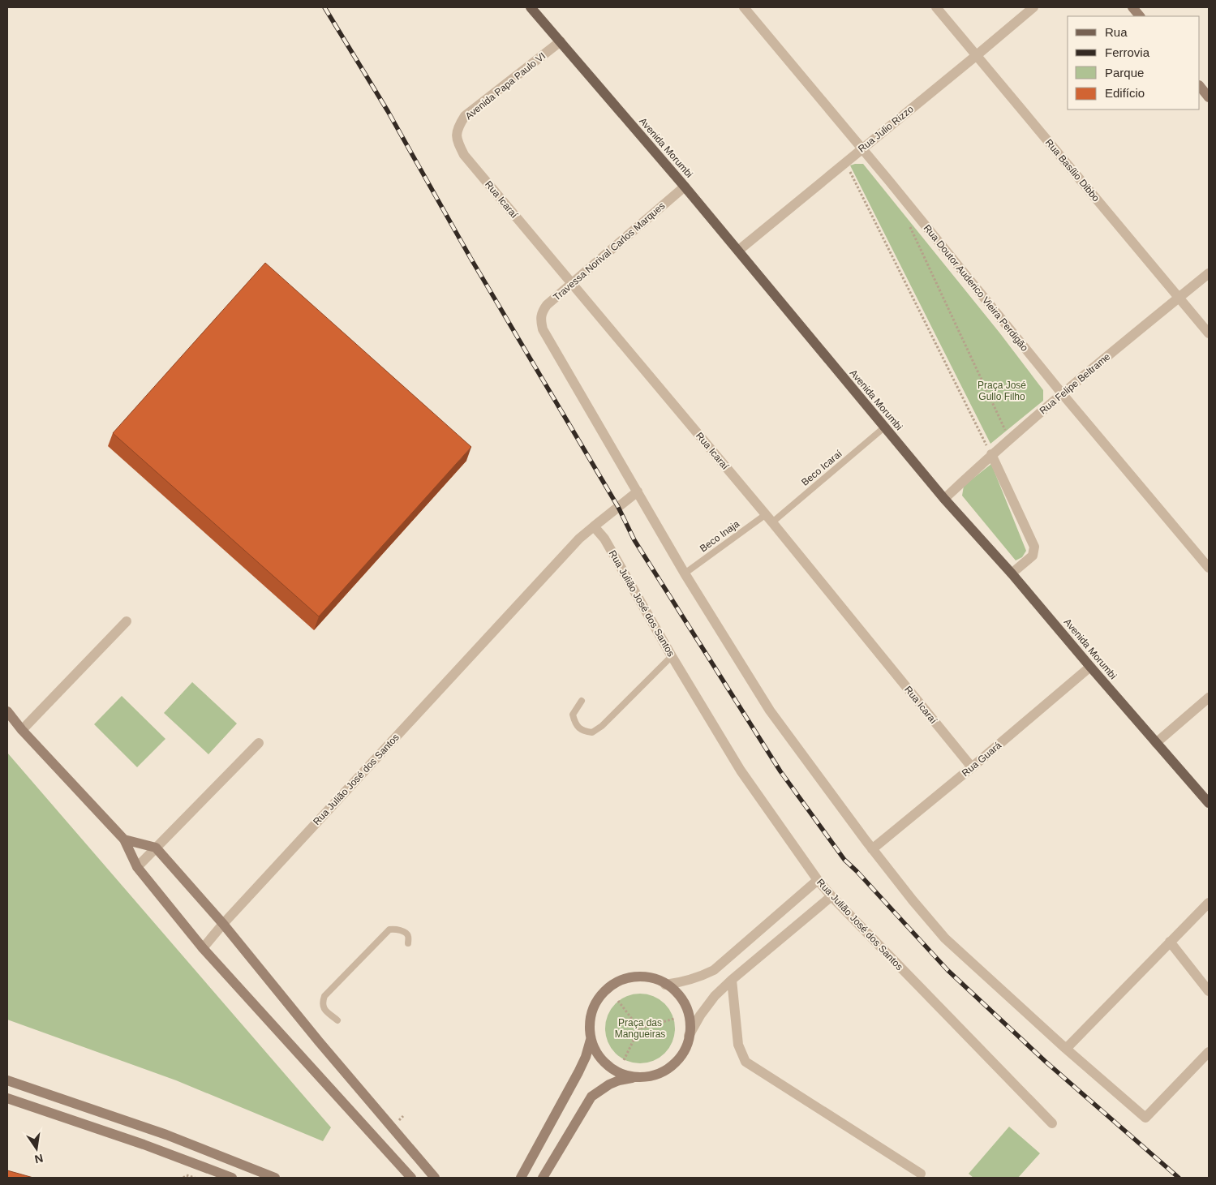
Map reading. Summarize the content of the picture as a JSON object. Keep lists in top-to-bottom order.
{
  "streets": {
    "main road": ["Avenida Morumbi"],
    "street": [
      "Avenida Papa Paulo VI",
      "Rua Julio Rizzo",
      "Rua Basílio Dibbo",
      "Rua Icaraí",
      "Travessa Norival Carlos Marques",
      "Rua Doutor Auderico Vieira Perdigão",
      "Rua Felipe Beltrame",
      "Rua Julião José dos Santos",
      "Rua Guará"
    ],
    "lane": ["Beco Icaraí", "Beco Inaja"]
  },
  "crossings": [
    ["Avenida Papa Paulo VI", "Avenida Morumbi"],
    ["Avenida Papa Paulo VI", "Rua Icaraí"],
    ["Rua Julio Rizzo", "Avenida Morumbi"],
    ["Rua Julio Rizzo", "Rua Basílio Dibbo"],
    ["Rua Julio Rizzo", "Rua Doutor Auderico Vieira Perdigão"],
    ["Avenida Morumbi", "Travessa Norival Carlos Marques"],
    ["Avenida Morumbi", "Rua Felipe Beltrame"],
    ["Avenida Morumbi", "Beco Icaraí"],
    ["Avenida Morumbi", "Rua Guará"],
    ["Rua Basílio Dibbo", "Rua Felipe Beltrame"],
    ["Rua Icaraí", "Travessa Norival Carlos Marques"],
    ["Rua Icaraí", "Beco Icaraí"],
    ["Rua Icaraí", "Beco Inaja"],
    ["Rua Icaraí", "Rua Guará"],
    ["Rua Doutor Auderico Vieira Perdigão", "Rua Felipe Beltrame"],
    ["Beco Icaraí", "Beco Inaja"]
  ],
  "parks": ["Praça José Gullo Filho", "Praça das Mangueiras"],
  "legend": [
    "Rua",
    "Ferrovia",
    "Parque",
    "Edifício"
  ],
  "north": "bottom"
}
